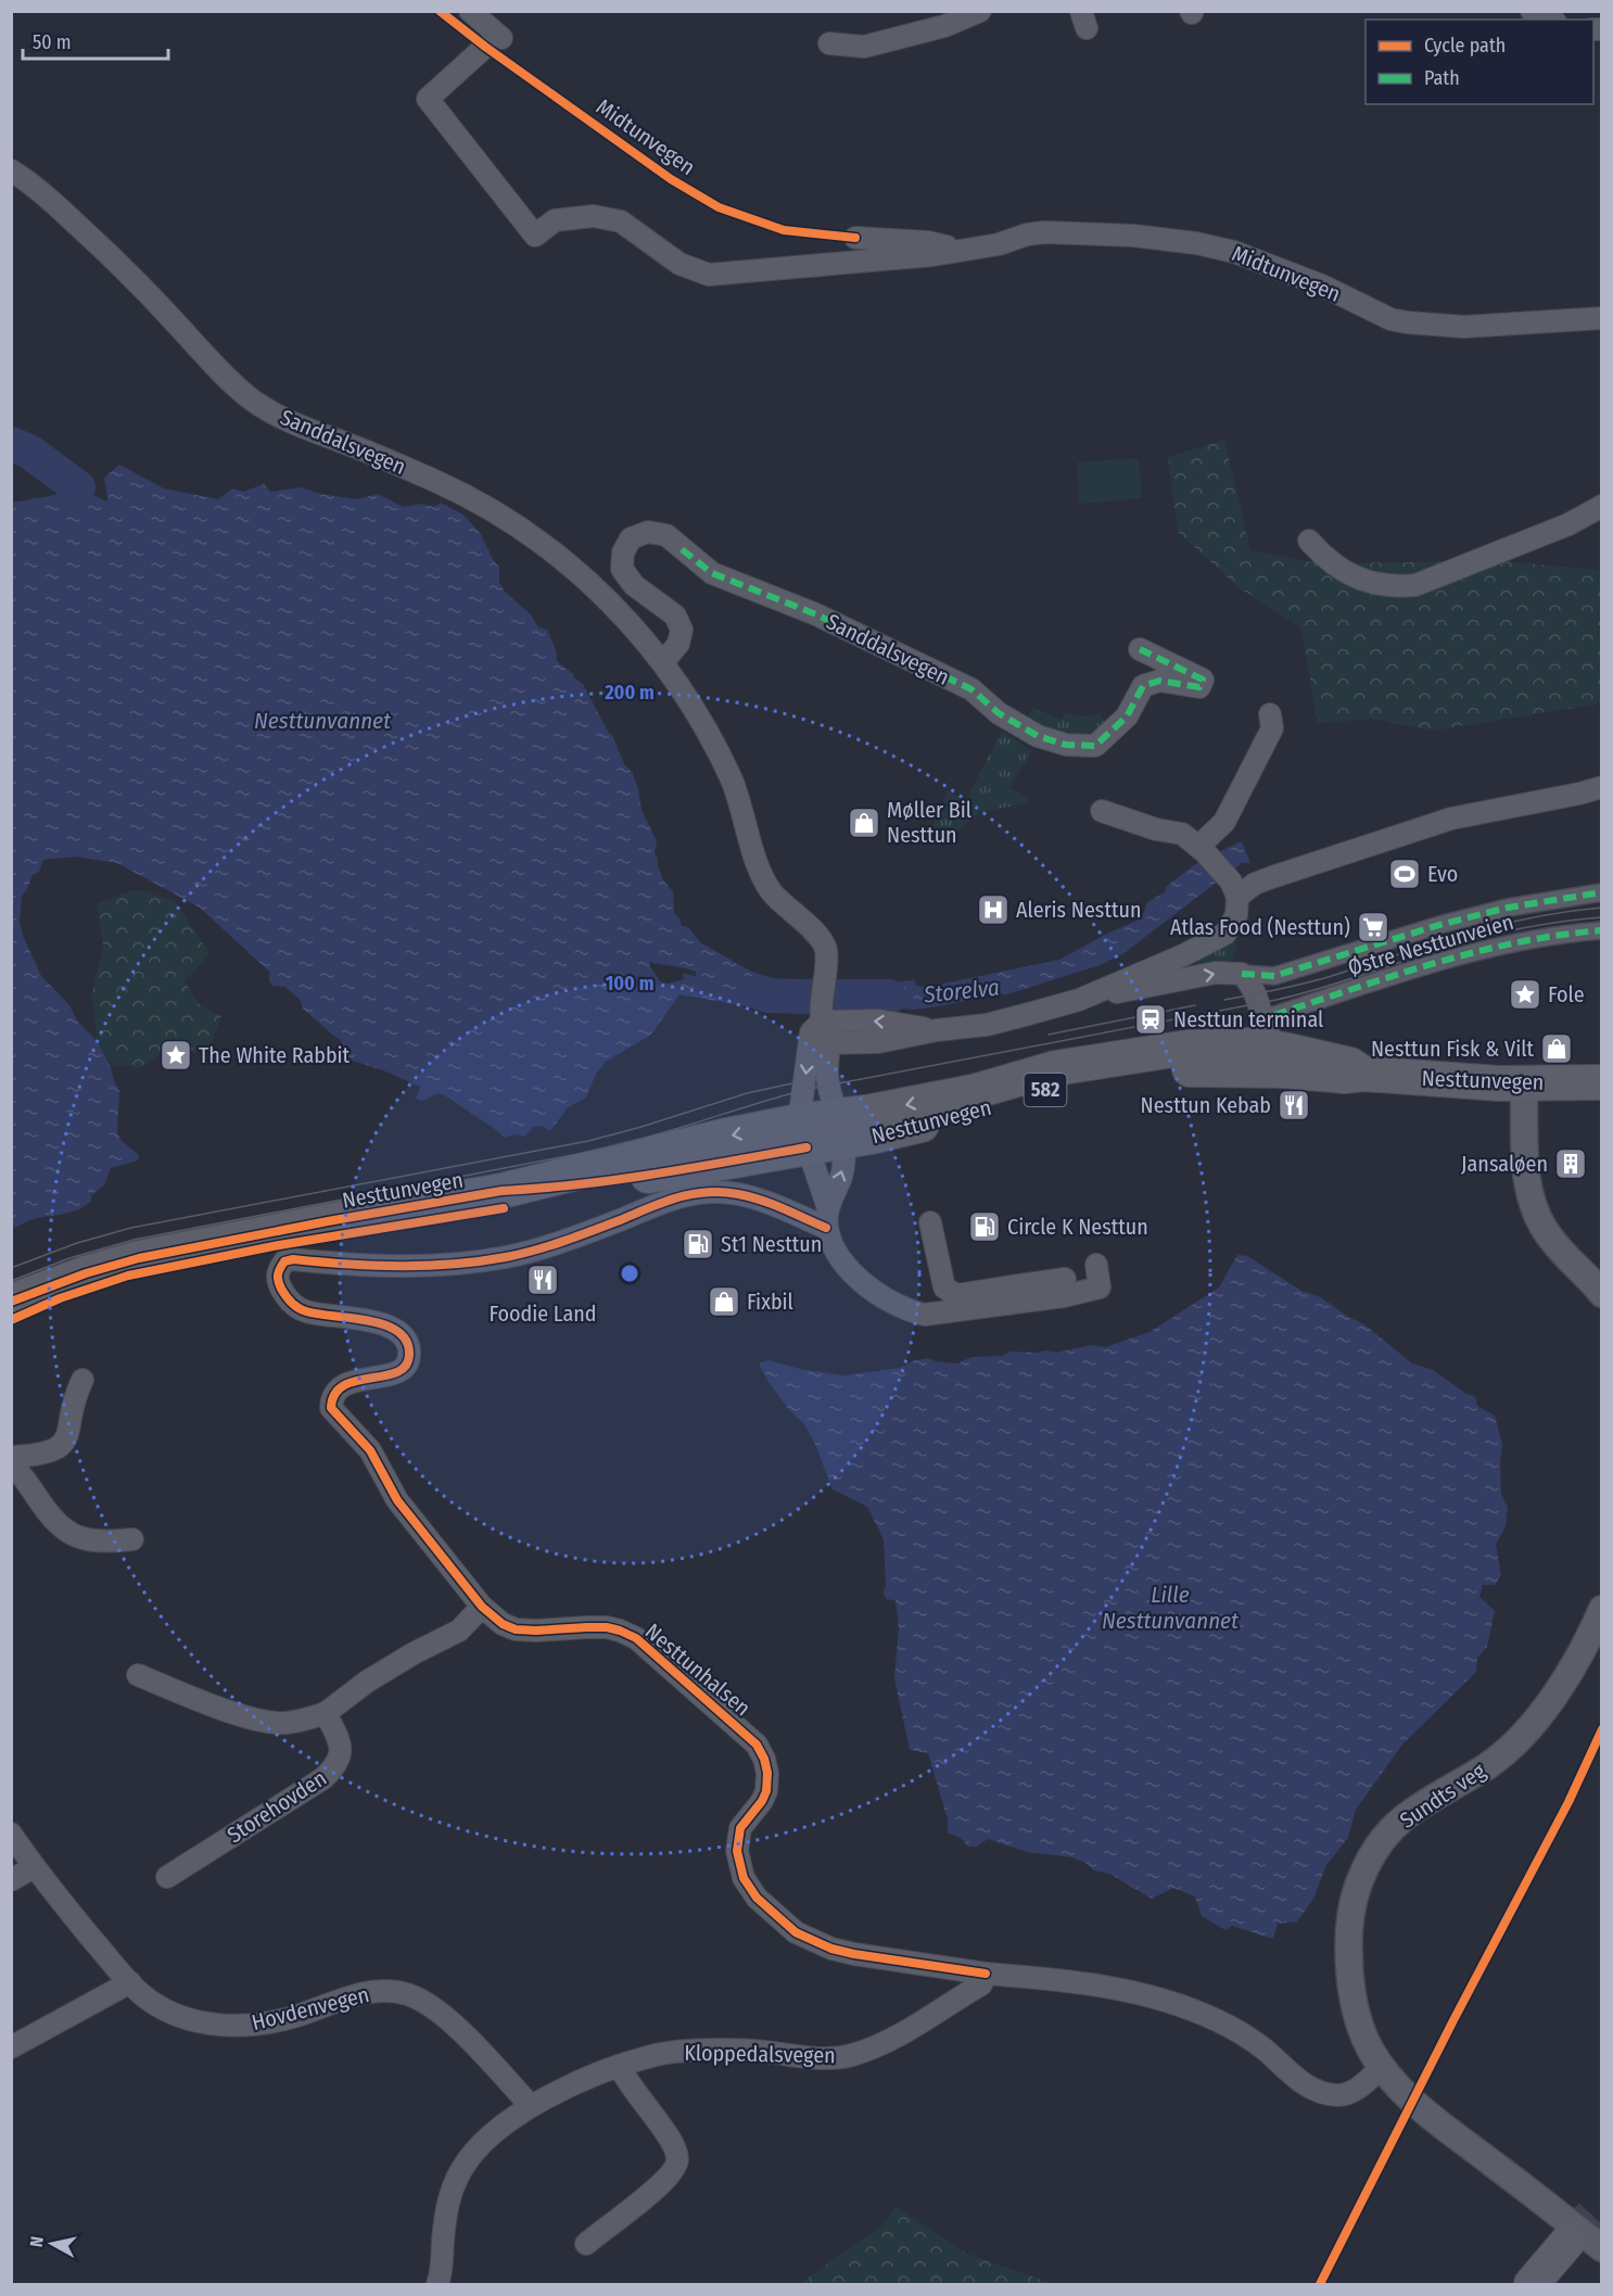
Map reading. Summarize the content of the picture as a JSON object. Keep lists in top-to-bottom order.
{
  "streets": {
    "main road": ["Nesttunvegen", "582"],
    "street": [
      "Midtunvegen",
      "Sanddalsvegen",
      "Østre Nesttunveien",
      "Nesttunhalsen",
      "Sundts veg",
      "Storehovden",
      "Hovdenvegen",
      "Kloppedalsvegen"
    ]
  },
  "crossings": [
    ["Sanddalsvegen", "Nesttunvegen"],
    ["Østre Nesttunveien", "Nesttunvegen"],
    ["Nesttunhalsen", "Kloppedalsvegen"],
    ["Hovdenvegen", "Kloppedalsvegen"]
  ],
  "water": ["Nesttunvannet", "Storelva", "Lille Nesttunvannet"],
  "places": {
    "shop": ["Møller Bil Nesttun", "Nesttun Fisk & Vilt", "Fixbil"],
    "sports": ["Evo"],
    "hospital": ["Aleris Nesttun"],
    "supermarket": ["Atlas Food (Nesttun)"],
    "place": ["Fole", "The White Rabbit"],
    "station": ["Nesttun terminal"],
    "restaurant": ["Nesttun Kebab", "Foodie Land"],
    "building": ["Jansaløen"],
    "fuel station": ["Circle K Nesttun", "St1 Nesttun"]
  },
  "legend": ["Cycle path", "Path"],
  "scale_bar": "50 m",
  "north": "left",
  "rings": ["200 m", "100 m"]
}
